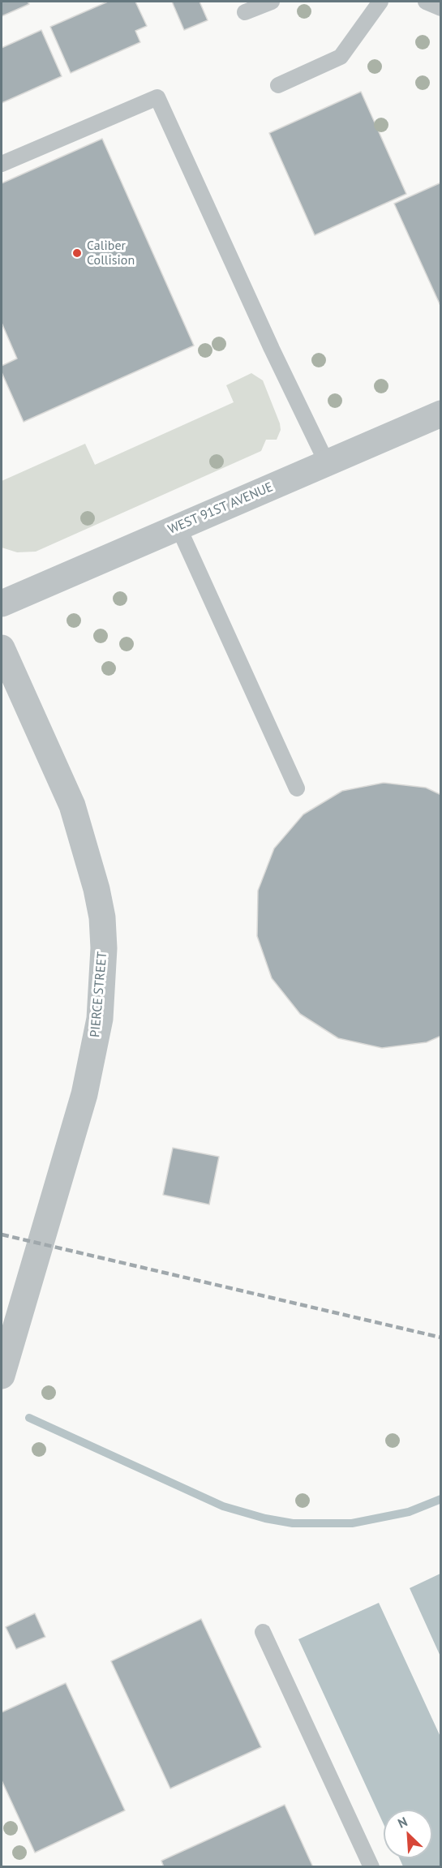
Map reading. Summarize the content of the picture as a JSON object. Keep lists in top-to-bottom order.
{
  "streets": {
    "street": ["WEST 91ST AVENUE", "PIERCE STREET"]
  },
  "places": ["Caliber Collision"],
  "north": "top left"
}
